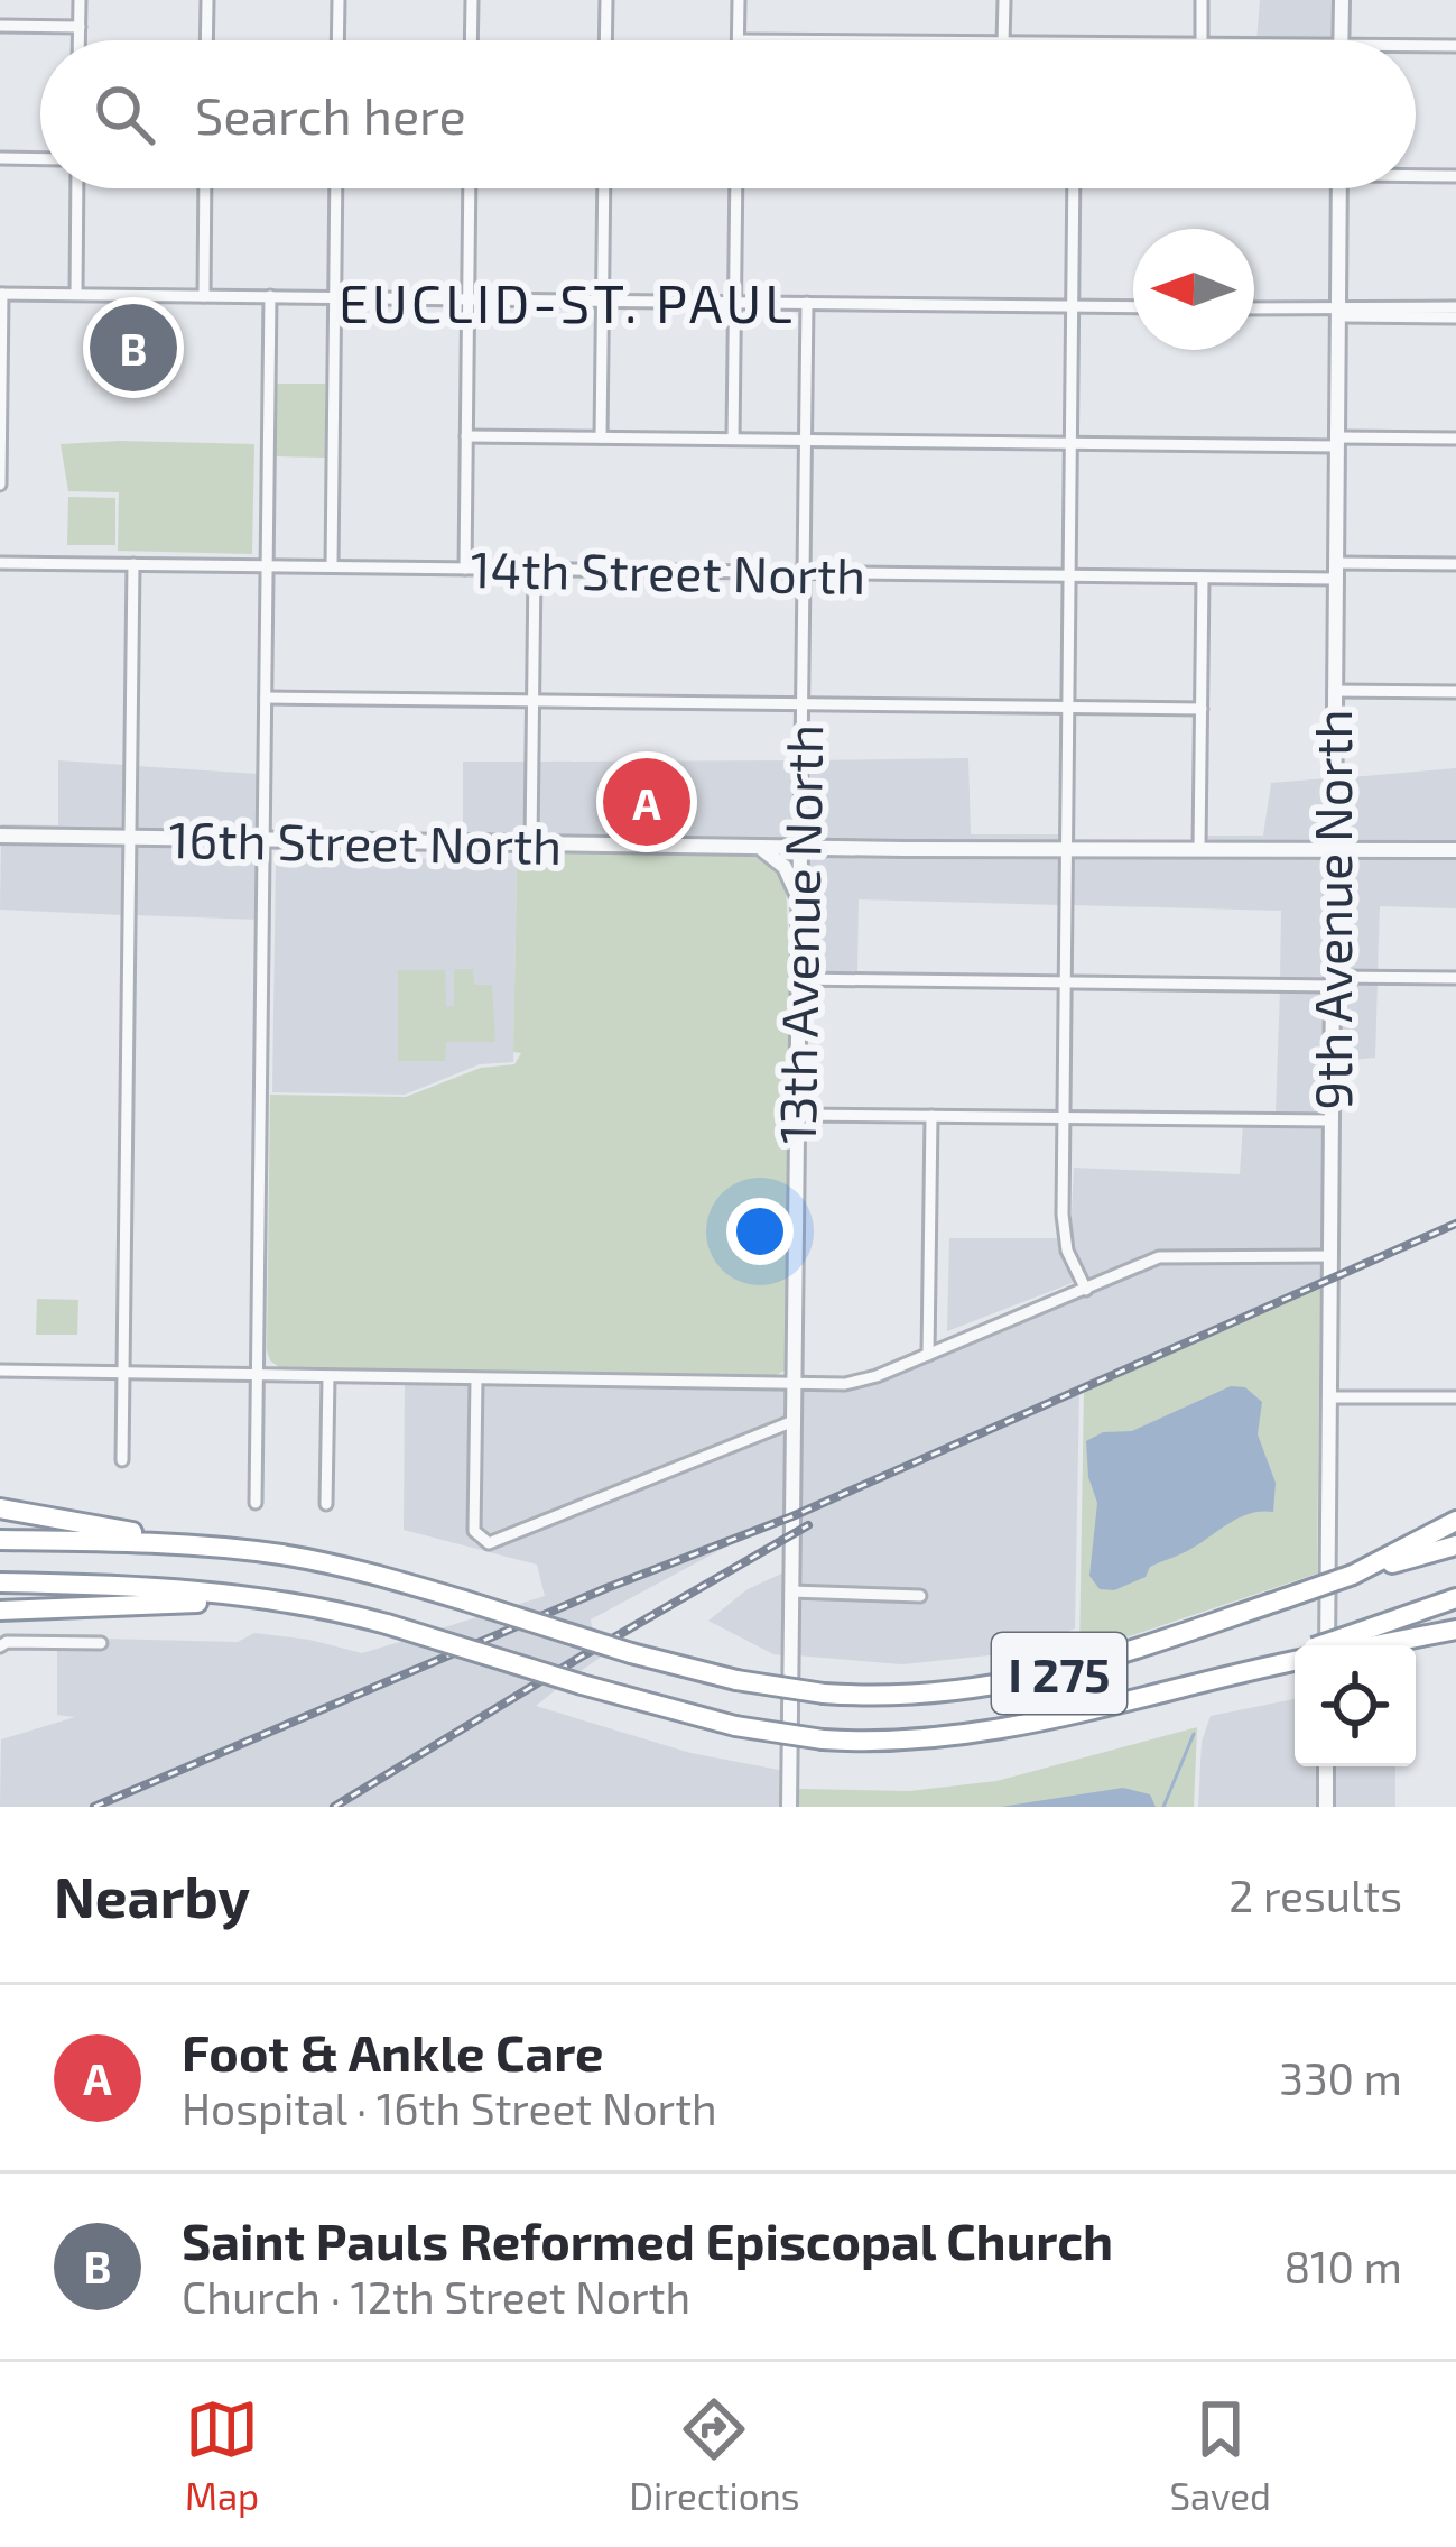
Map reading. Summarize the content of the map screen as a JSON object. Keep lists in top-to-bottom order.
{
  "streets": {
    "highway": ["I 275"],
    "street": [
      "14th Street North",
      "16th Street North",
      "9th Avenue North",
      "13th Avenue North"
    ]
  },
  "crossings": [
    ["14th Street North", "9th Avenue North"],
    ["14th Street North", "13th Avenue North"],
    ["16th Street North", "9th Avenue North"],
    ["16th Street North", "13th Avenue North"]
  ],
  "districts": ["EUCLID-ST. PAUL"],
  "north": "left",
  "page": {
    "search": "Search here",
    "pins": ["B", "A"],
    "heading": ["Nearby", "2 results"],
    "list": [
      {
        "mark": "A",
        "name": "Foot & Ankle Care",
        "note": "Hospital · 16th Street North",
        "value": "330 m"
      },
      {
        "mark": "B",
        "name": "Saint Pauls Reformed Episcopal Church",
        "note": "Church · 12th Street North",
        "value": "810 m"
      }
    ],
    "nav": ["Map", "Directions", "Saved"]
  }
}
